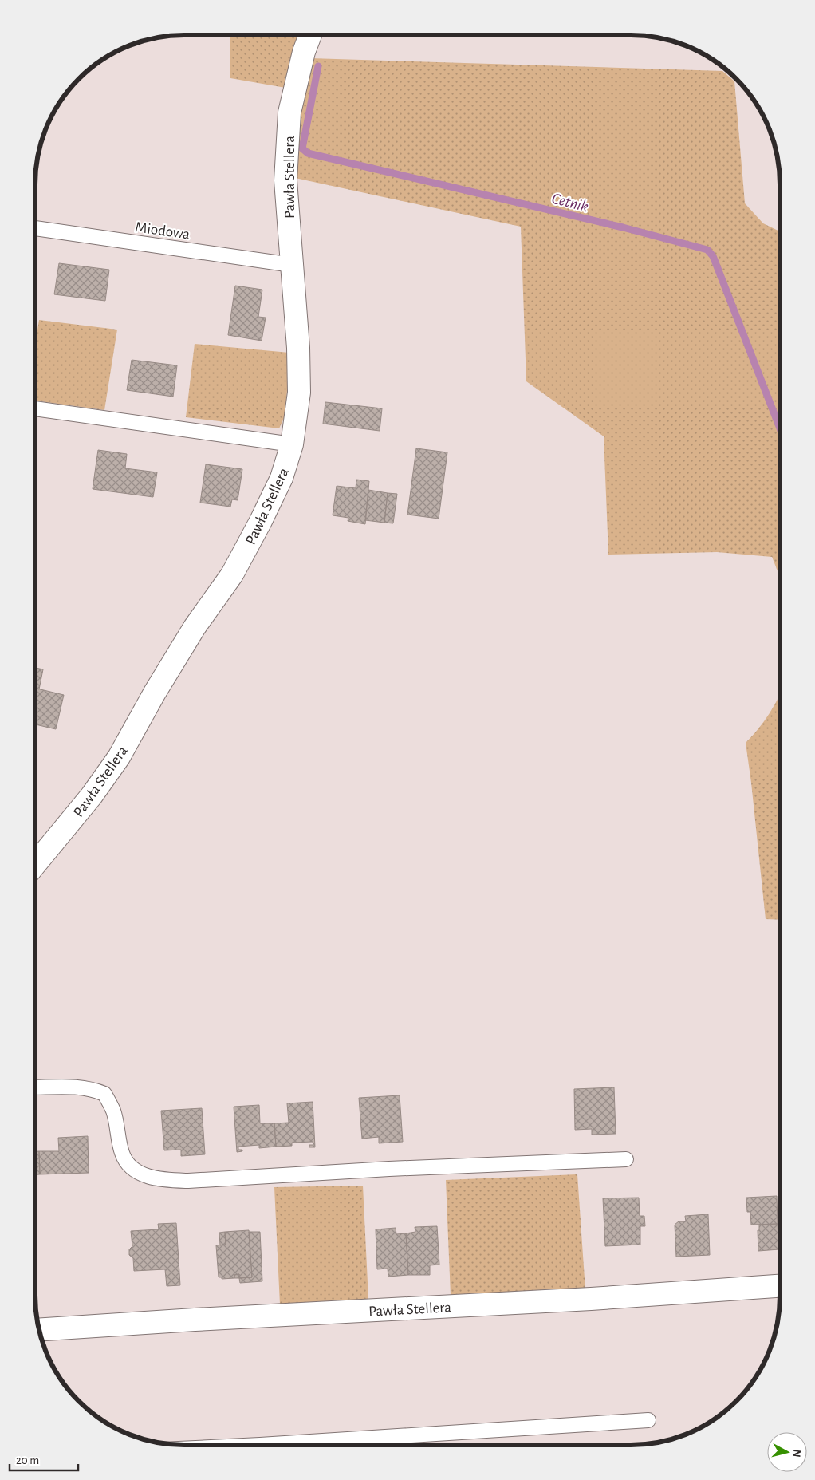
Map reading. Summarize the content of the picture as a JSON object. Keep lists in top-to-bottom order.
{
  "streets": {
    "street": ["Pawła Stellera"],
    "lane": ["Miodowa"]
  },
  "crossings": [
    ["Pawła Stellera", "Miodowa"]
  ],
  "water": ["Cetnik"],
  "scale_bar": "20 m",
  "north": "right"
}
